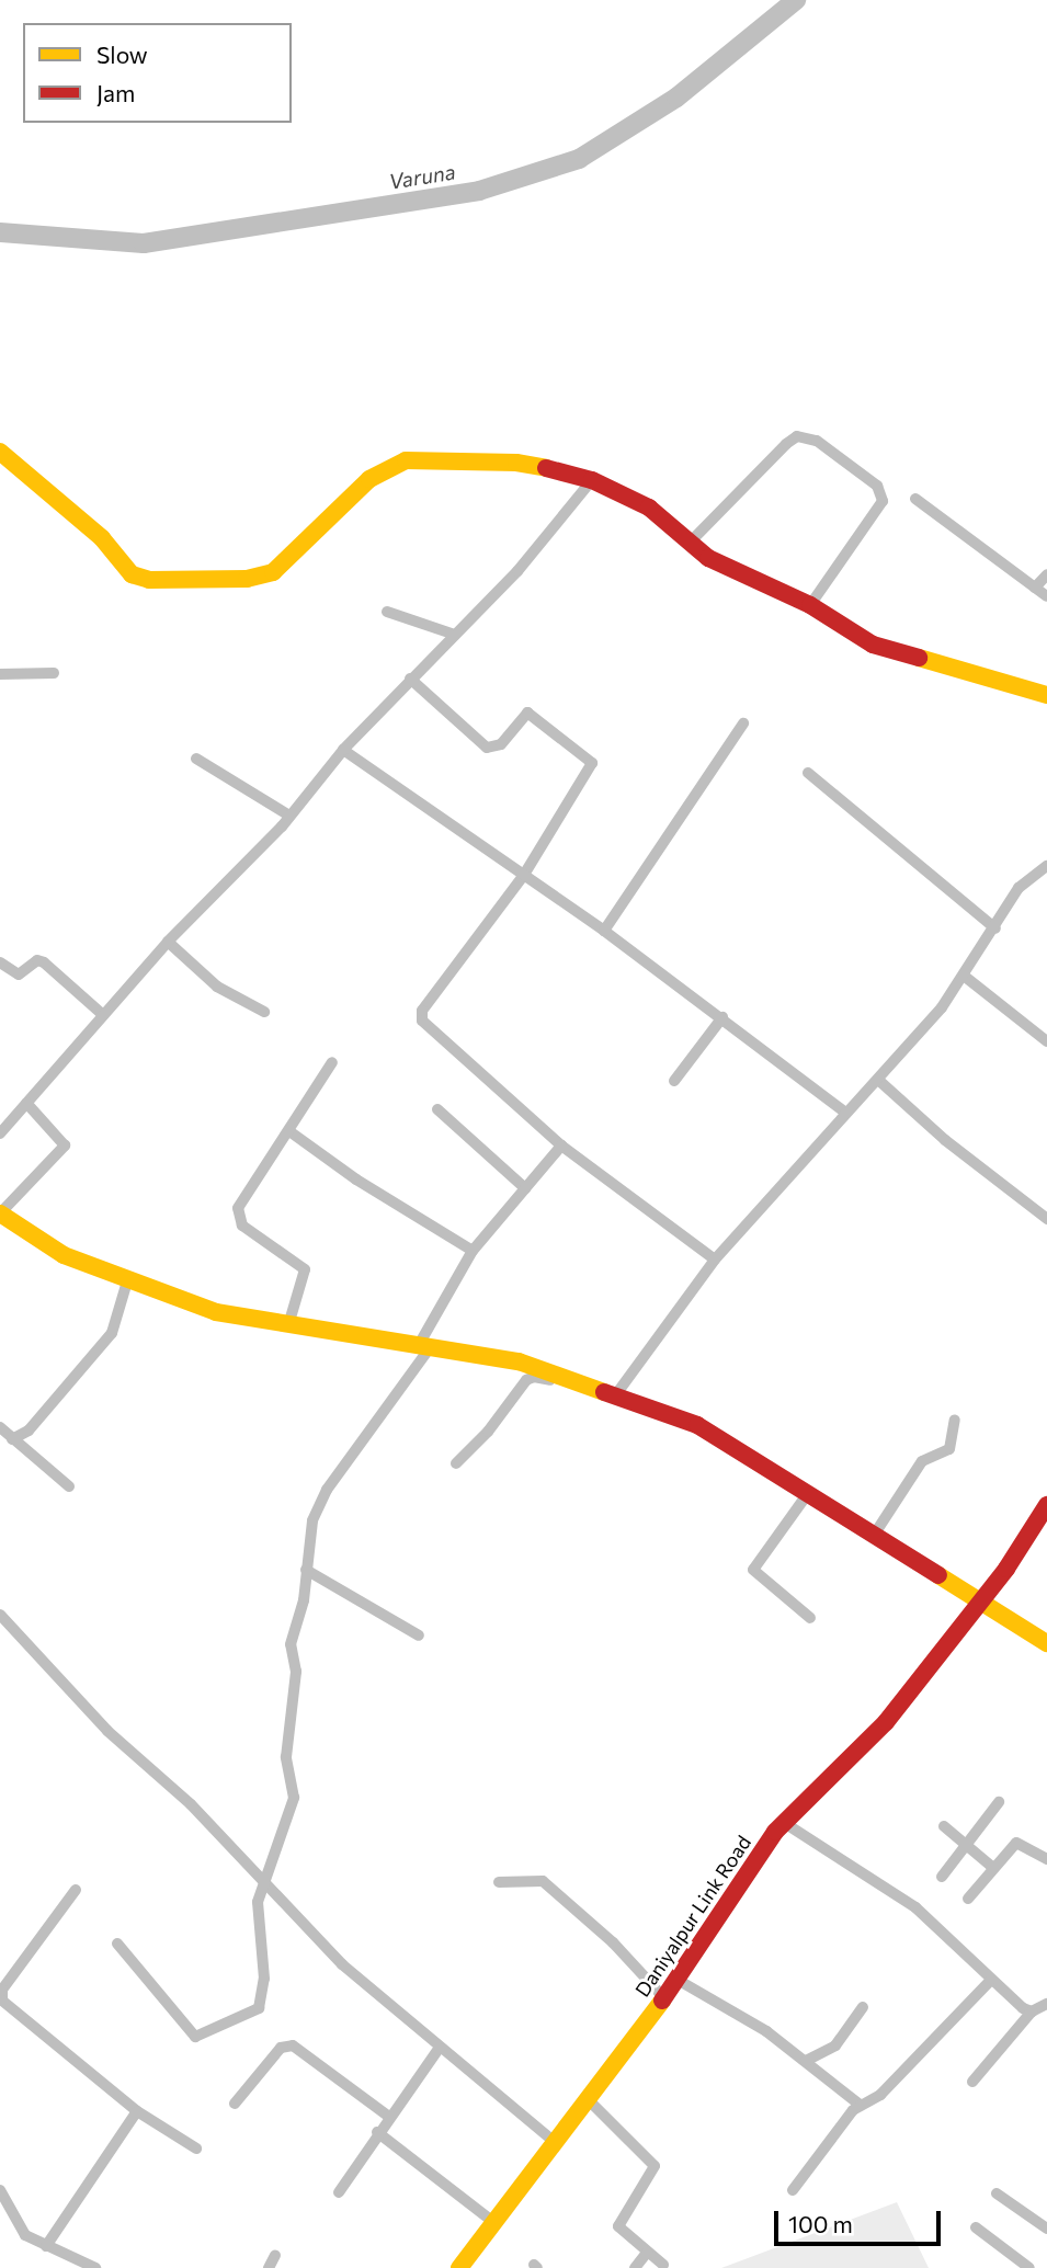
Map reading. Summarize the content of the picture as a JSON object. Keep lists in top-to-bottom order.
{
  "streets": {
    "street": ["Daniyalpur Link Road"]
  },
  "water": ["Varuna"],
  "legend": ["Slow", "Jam"],
  "scale_bar": "100 m"
}
